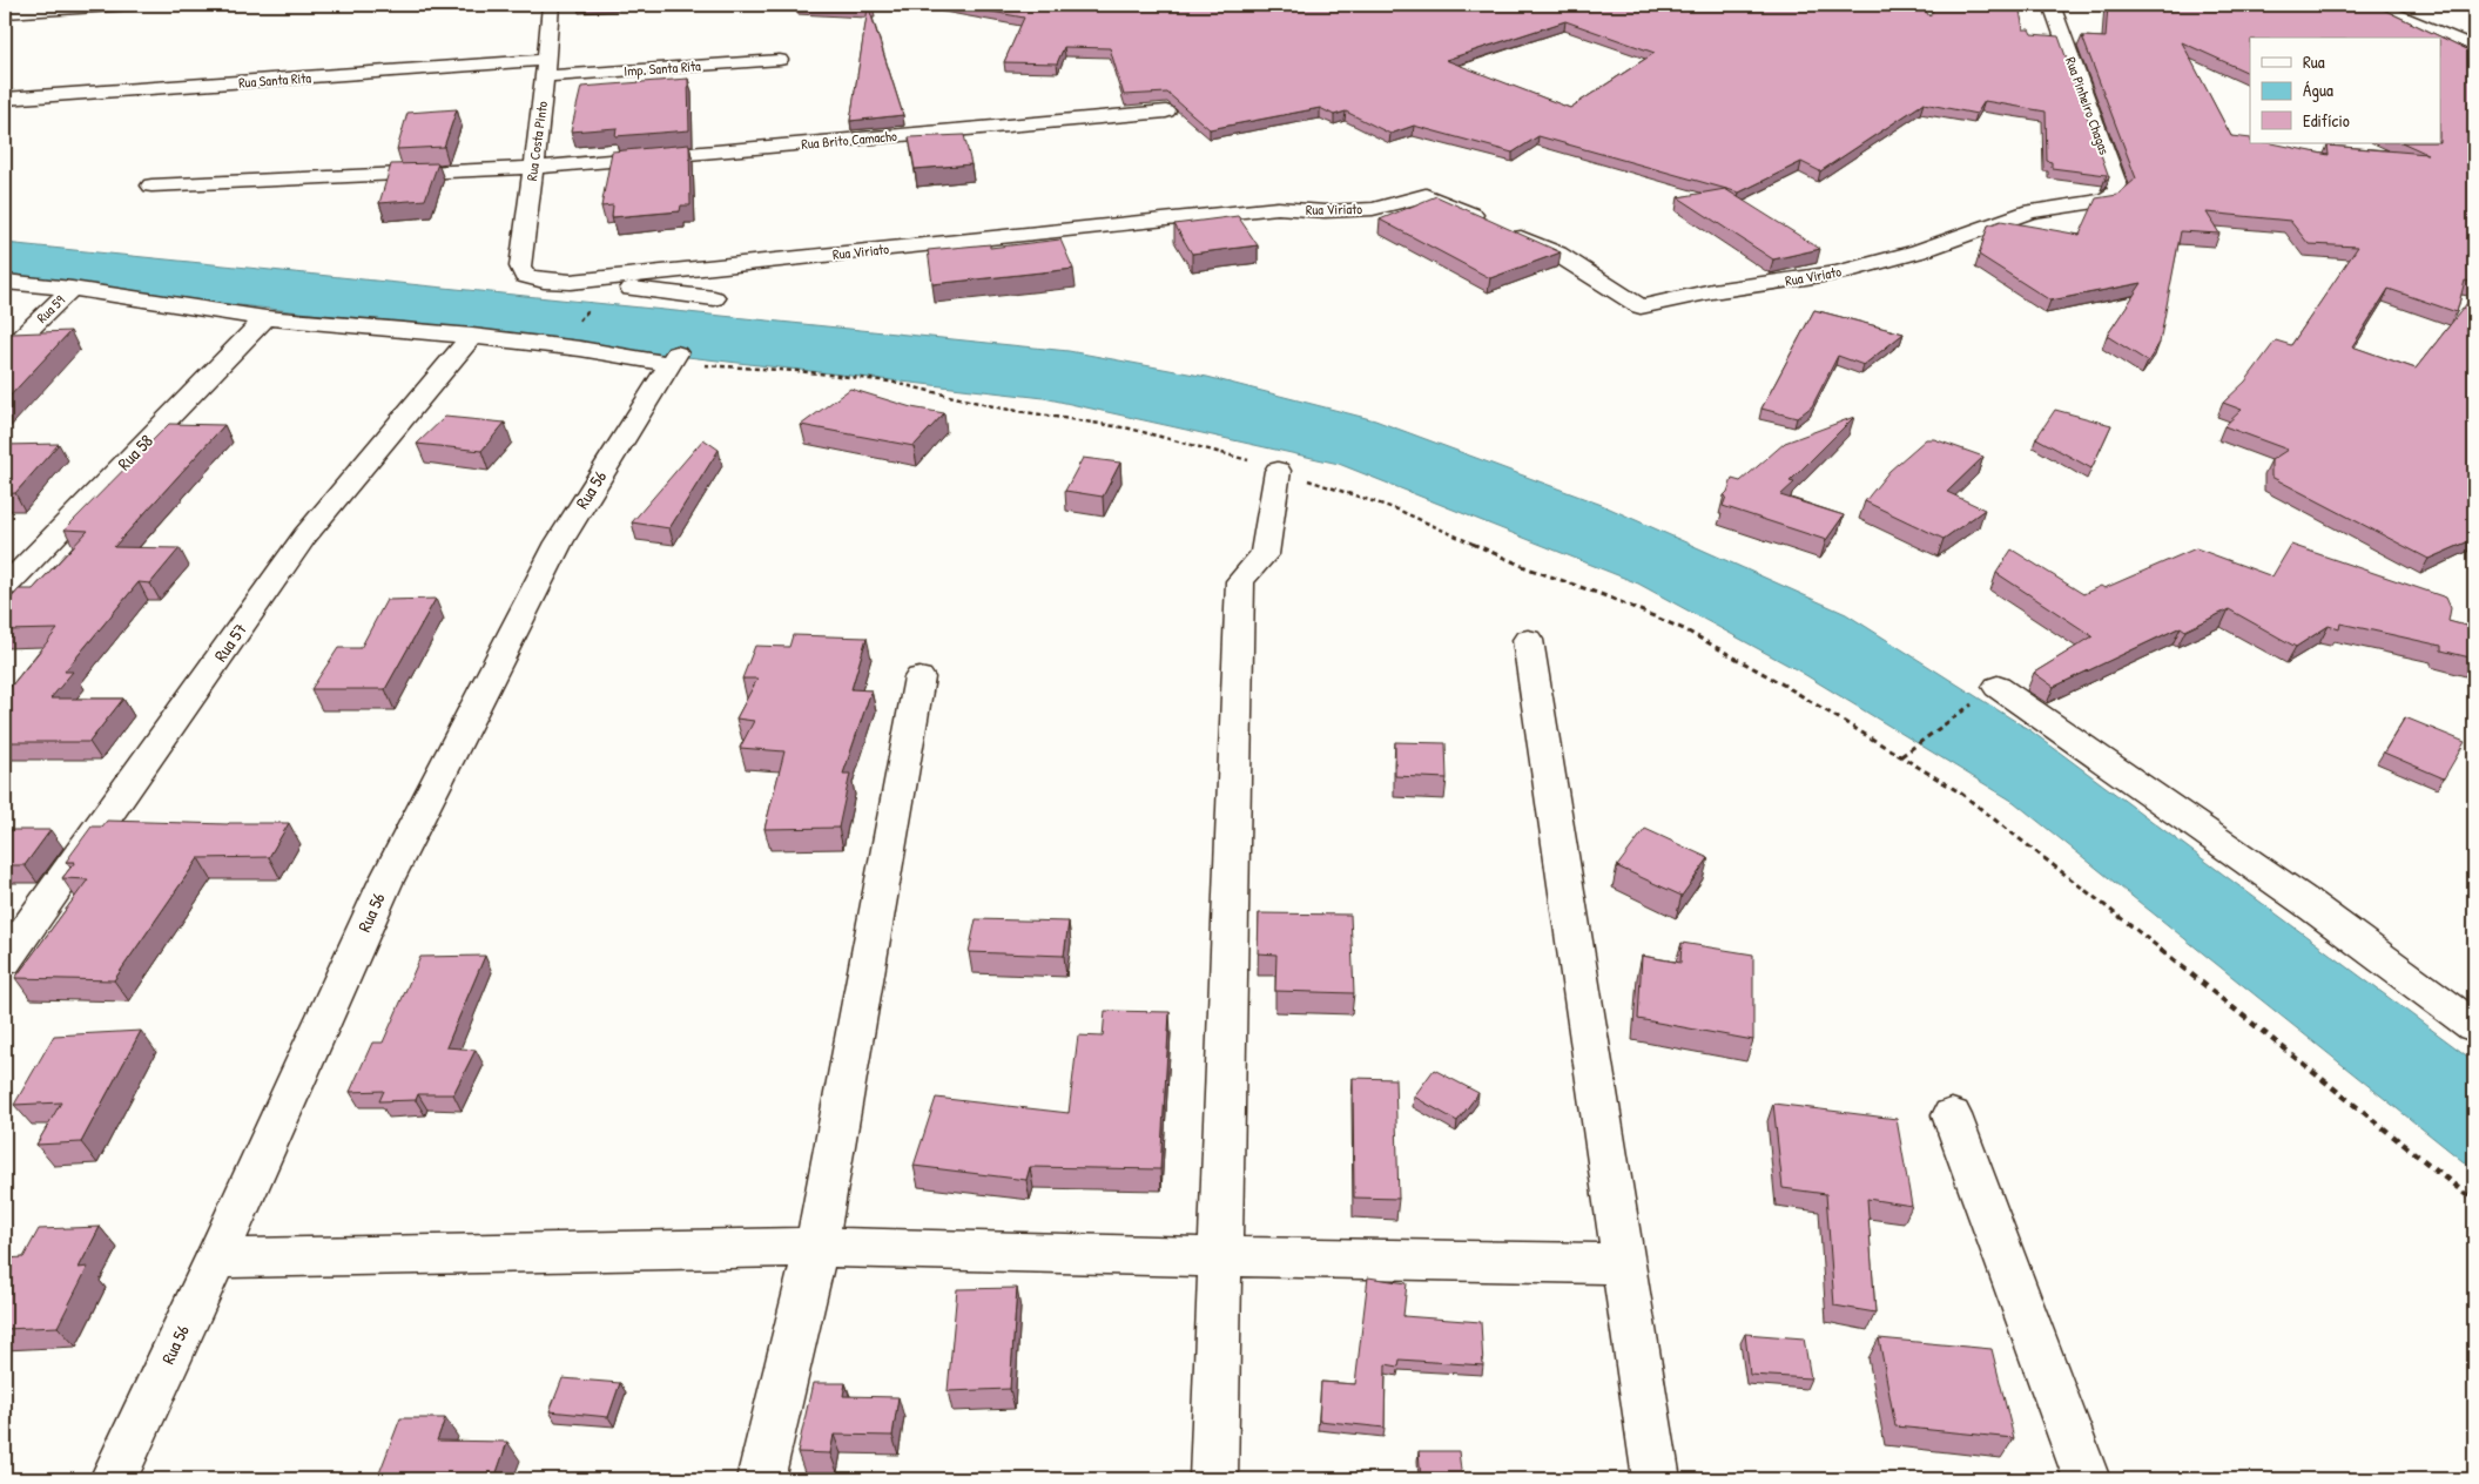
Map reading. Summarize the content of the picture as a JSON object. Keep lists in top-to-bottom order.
{
  "streets": {
    "street": [
      "Imp. Santa Rita",
      "Rua Santa Rita",
      "Rua Pinheiro Chagas",
      "Rua Brito Camacho",
      "Rua Costa Pinto",
      "Rua Viriato",
      "Rua 59",
      "Rua 58",
      "Rua 56",
      "Rua 57"
    ]
  },
  "crossings": [
    ["Imp. Santa Rita", "Rua Santa Rita"],
    ["Imp. Santa Rita", "Rua Costa Pinto"],
    ["Rua Santa Rita", "Rua Costa Pinto"],
    ["Rua Pinheiro Chagas", "Rua Viriato"],
    ["Rua Brito Camacho", "Rua Costa Pinto"],
    ["Rua Costa Pinto", "Rua Viriato"]
  ],
  "legend": ["Rua", "Água", "Edifício"]
}
